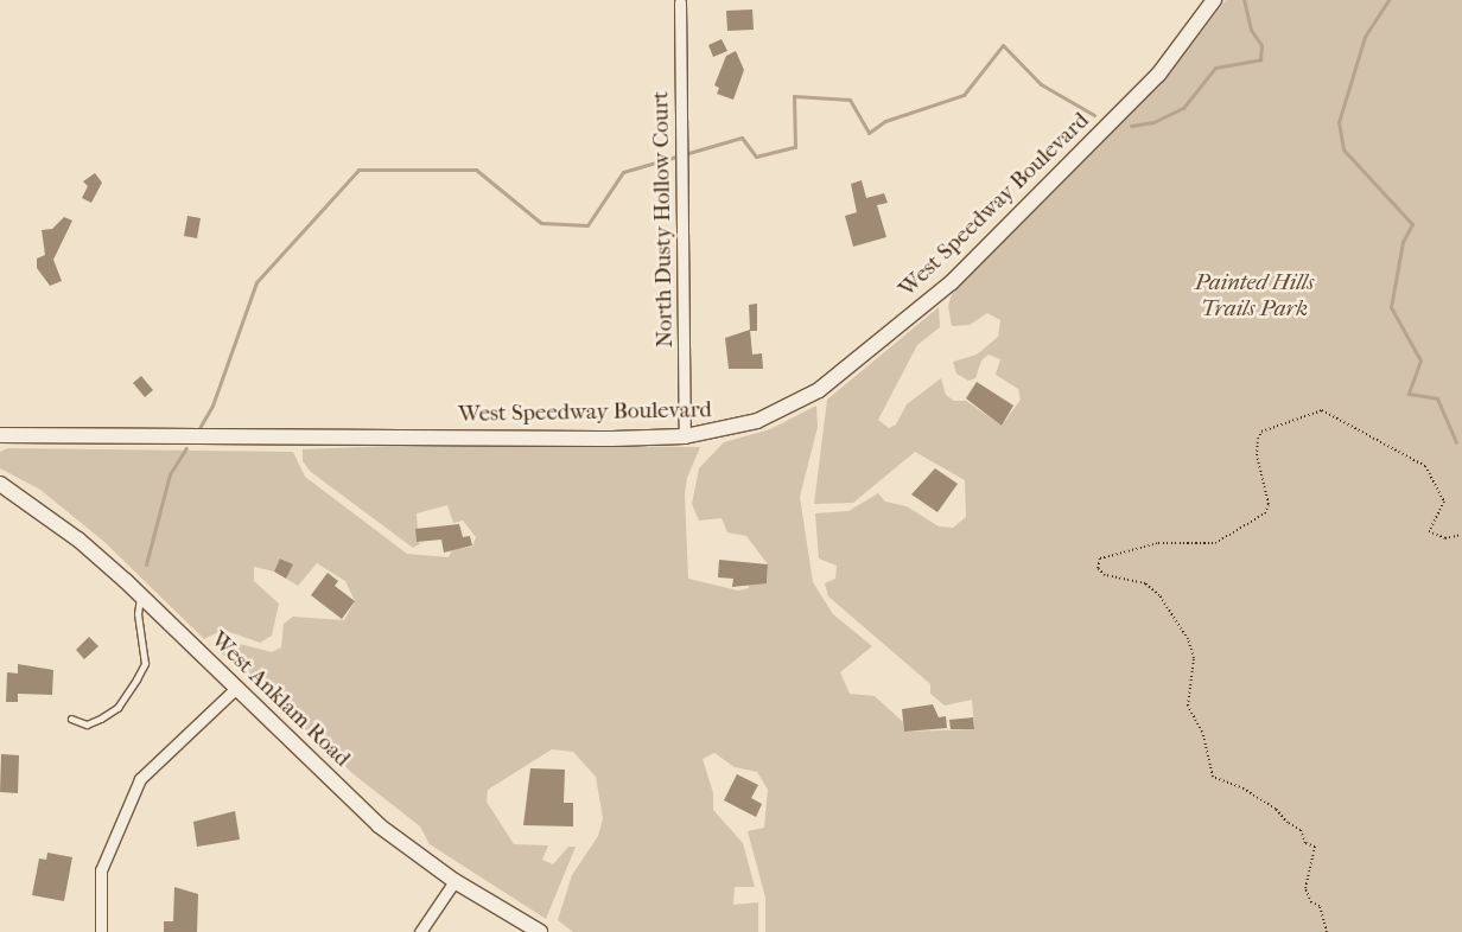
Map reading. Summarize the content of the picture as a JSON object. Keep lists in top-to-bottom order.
{
  "streets": {
    "main road": ["West Speedway Boulevard", "West Anklam Road"],
    "street": ["North Dusty Hollow Court"]
  },
  "crossings": [
    ["West Speedway Boulevard", "North Dusty Hollow Court"]
  ],
  "parks": ["Painted Hills Trails Park"]
}
